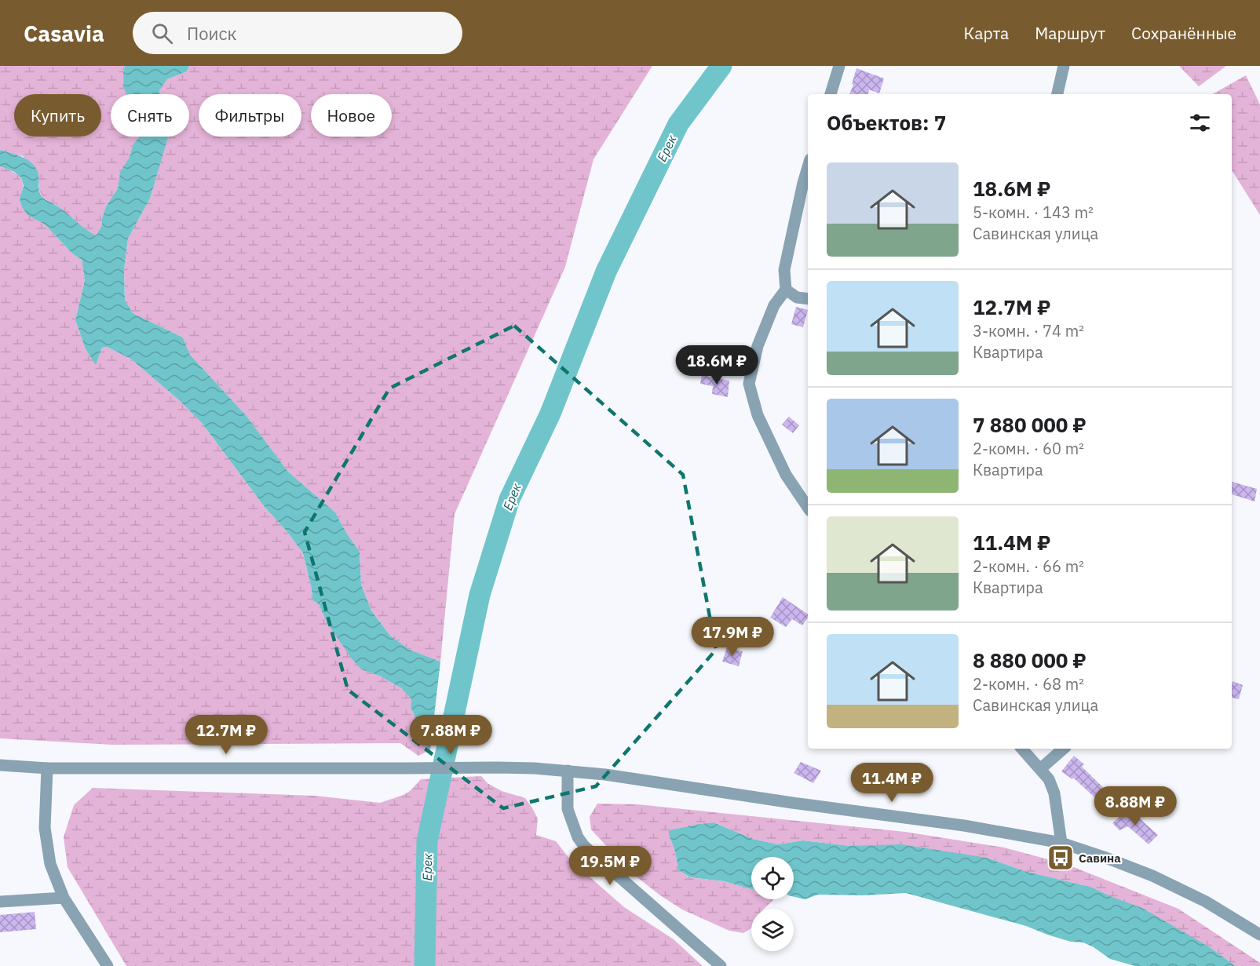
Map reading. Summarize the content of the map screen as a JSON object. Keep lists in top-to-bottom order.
{
  "water": ["Ерек"],
  "places": {
    "bus stop": ["Савина"]
  },
  "page": {
    "header": "Casavia",
    "search": "Поиск",
    "nav": ["Карта", "Маршрут", "Сохранённые"],
    "chip": [
      "Купить",
      "Снять",
      "Фильтры",
      "Новое"
    ],
    "heading": "Объектов: 7",
    "list": [
      {
        "name": "18.6M ₽",
        "note": "5-комн. · 143 m² · Савинская улица"
      },
      {
        "name": "12.7M ₽",
        "note": "3-комн. · 74 m² · Квартира"
      },
      {
        "name": "7 880 000 ₽",
        "note": "2-комн. · 60 m² · Квартира"
      },
      {
        "name": "11.4M ₽",
        "note": "2-комн. · 66 m² · Квартира"
      },
      {
        "name": "8 880 000 ₽",
        "note": "2-комн. · 68 m² · Савинская улица"
      }
    ],
    "price": [
      "18.6M ₽",
      "17.9M ₽",
      "12.7M ₽",
      "7.88M ₽",
      "11.4M ₽",
      "8.88M ₽",
      "19.5M ₽"
    ]
  }
}
